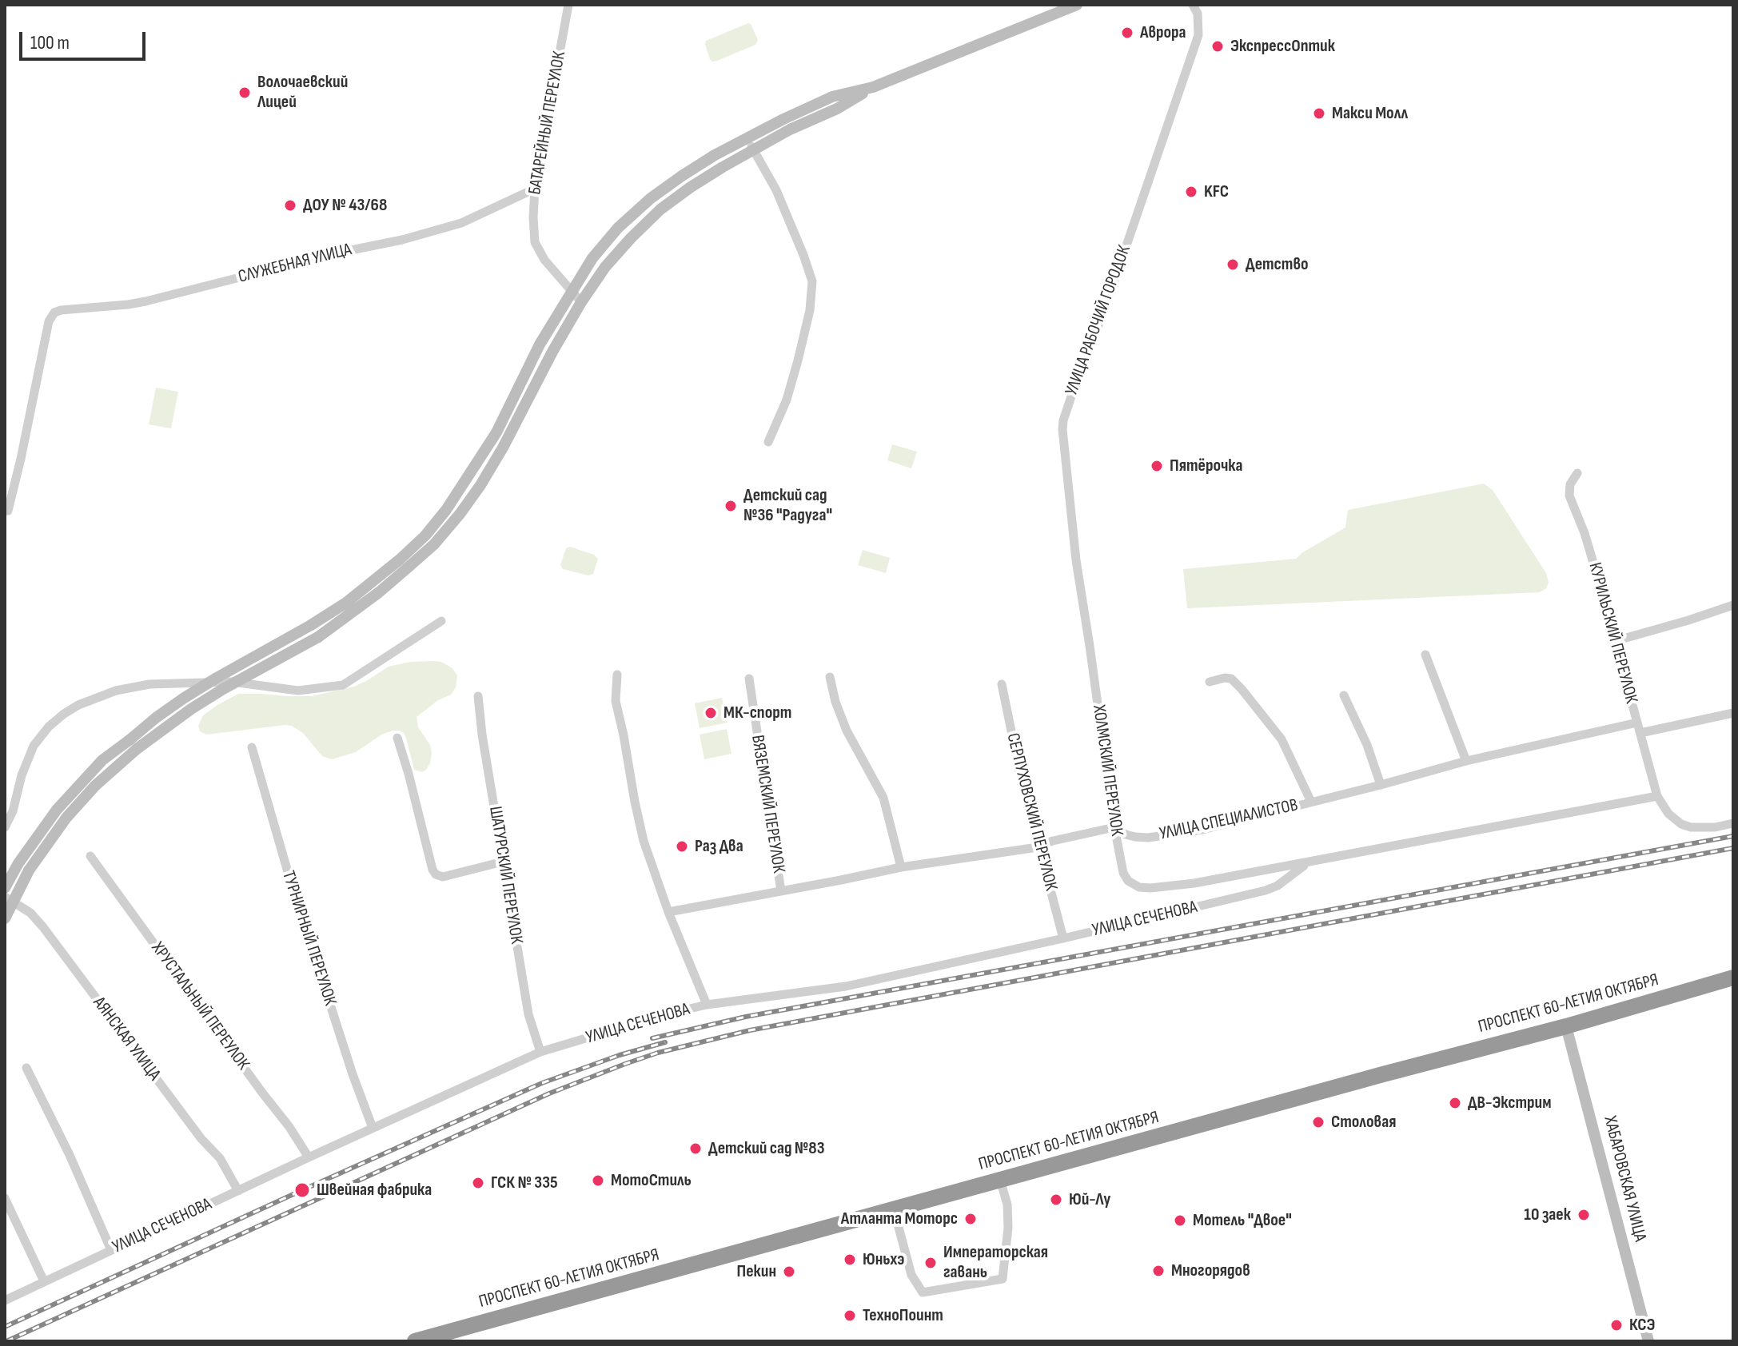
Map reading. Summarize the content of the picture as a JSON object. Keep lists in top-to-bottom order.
{
  "streets": {
    "highway": ["ПРОСПЕКТ 60-ЛЕТИЯ ОКТЯБРЯ"],
    "main road": ["ХАБАРОВСКАЯ УЛИЦА"],
    "street": [
      "БАТАРЕЙНЫЙ ПЕРЕУЛОК",
      "СЛУЖЕБНАЯ УЛИЦА",
      "УЛИЦА РАБОЧИЙ ГОРОДОК",
      "КУРИЛЬСКИЙ ПЕРЕУЛОК",
      "ХОЛМСКИЙ ПЕРЕУЛОК",
      "ВЯЗЕМСКИЙ ПЕРЕУЛОК",
      "СЕРПУХОВСКИЙ ПЕРЕУЛОК",
      "УЛИЦА СПЕЦИАЛИСТОВ",
      "ШАТУРСКИЙ ПЕРЕУЛОК",
      "УЛИЦА СЕЧЕНОВА",
      "ТУРНИРНЫЙ ПЕРЕУЛОК",
      "ХРУСТАЛЬНЫЙ ПЕРЕУЛОК",
      "АЯНСКАЯ УЛИЦА"
    ]
  },
  "crossings": [
    ["БАТАРЕЙНЫЙ ПЕРЕУЛОК", "СЛУЖЕБНАЯ УЛИЦА"],
    ["УЛИЦА РАБОЧИЙ ГОРОДОК", "ХОЛМСКИЙ ПЕРЕУЛОК"],
    ["КУРИЛЬСКИЙ ПЕРЕУЛОК", "УЛИЦА СПЕЦИАЛИСТОВ"],
    ["КУРИЛЬСКИЙ ПЕРЕУЛОК", "УЛИЦА СЕЧЕНОВА"],
    ["ХОЛМСКИЙ ПЕРЕУЛОК", "УЛИЦА СПЕЦИАЛИСТОВ"],
    ["ХОЛМСКИЙ ПЕРЕУЛОК", "УЛИЦА СЕЧЕНОВА"],
    ["СЕРПУХОВСКИЙ ПЕРЕУЛОК", "УЛИЦА СЕЧЕНОВА"],
    ["ШАТУРСКИЙ ПЕРЕУЛОК", "УЛИЦА СЕЧЕНОВА"],
    ["УЛИЦА СЕЧЕНОВА", "ТУРНИРНЫЙ ПЕРЕУЛОК"],
    ["УЛИЦА СЕЧЕНОВА", "ХРУСТАЛЬНЫЙ ПЕРЕУЛОК"],
    ["УЛИЦА СЕЧЕНОВА", "АЯНСКАЯ УЛИЦА"],
    ["ПРОСПЕКТ 60-ЛЕТИЯ ОКТЯБРЯ", "ХАБАРОВСКАЯ УЛИЦА"]
  ],
  "places": [
    "Аврора",
    "ЭкспрессОптик",
    "Волочаевский Лицей",
    "Макси Молл",
    "KFC",
    "ДОУ № 43/68",
    "Детство",
    "Пятёрочка",
    "Детский сад №36 \"Радуга\"",
    "МК-спорт",
    "Раз Два",
    "ДВ-Экстрим",
    "Столовая",
    "Детский сад №83",
    "МотоСтиль",
    "ГСК № 335",
    "Швейная фабрика",
    "Юй-Лу",
    "10 заек",
    "Атланта Моторс",
    "Мотель \"Двое\"",
    "Юньхэ",
    "Императорская гавань",
    "Многорядов",
    "Пекин",
    "ТехноПоинт",
    "КСЭ"
  ],
  "scale_bar": "100 m"
}
